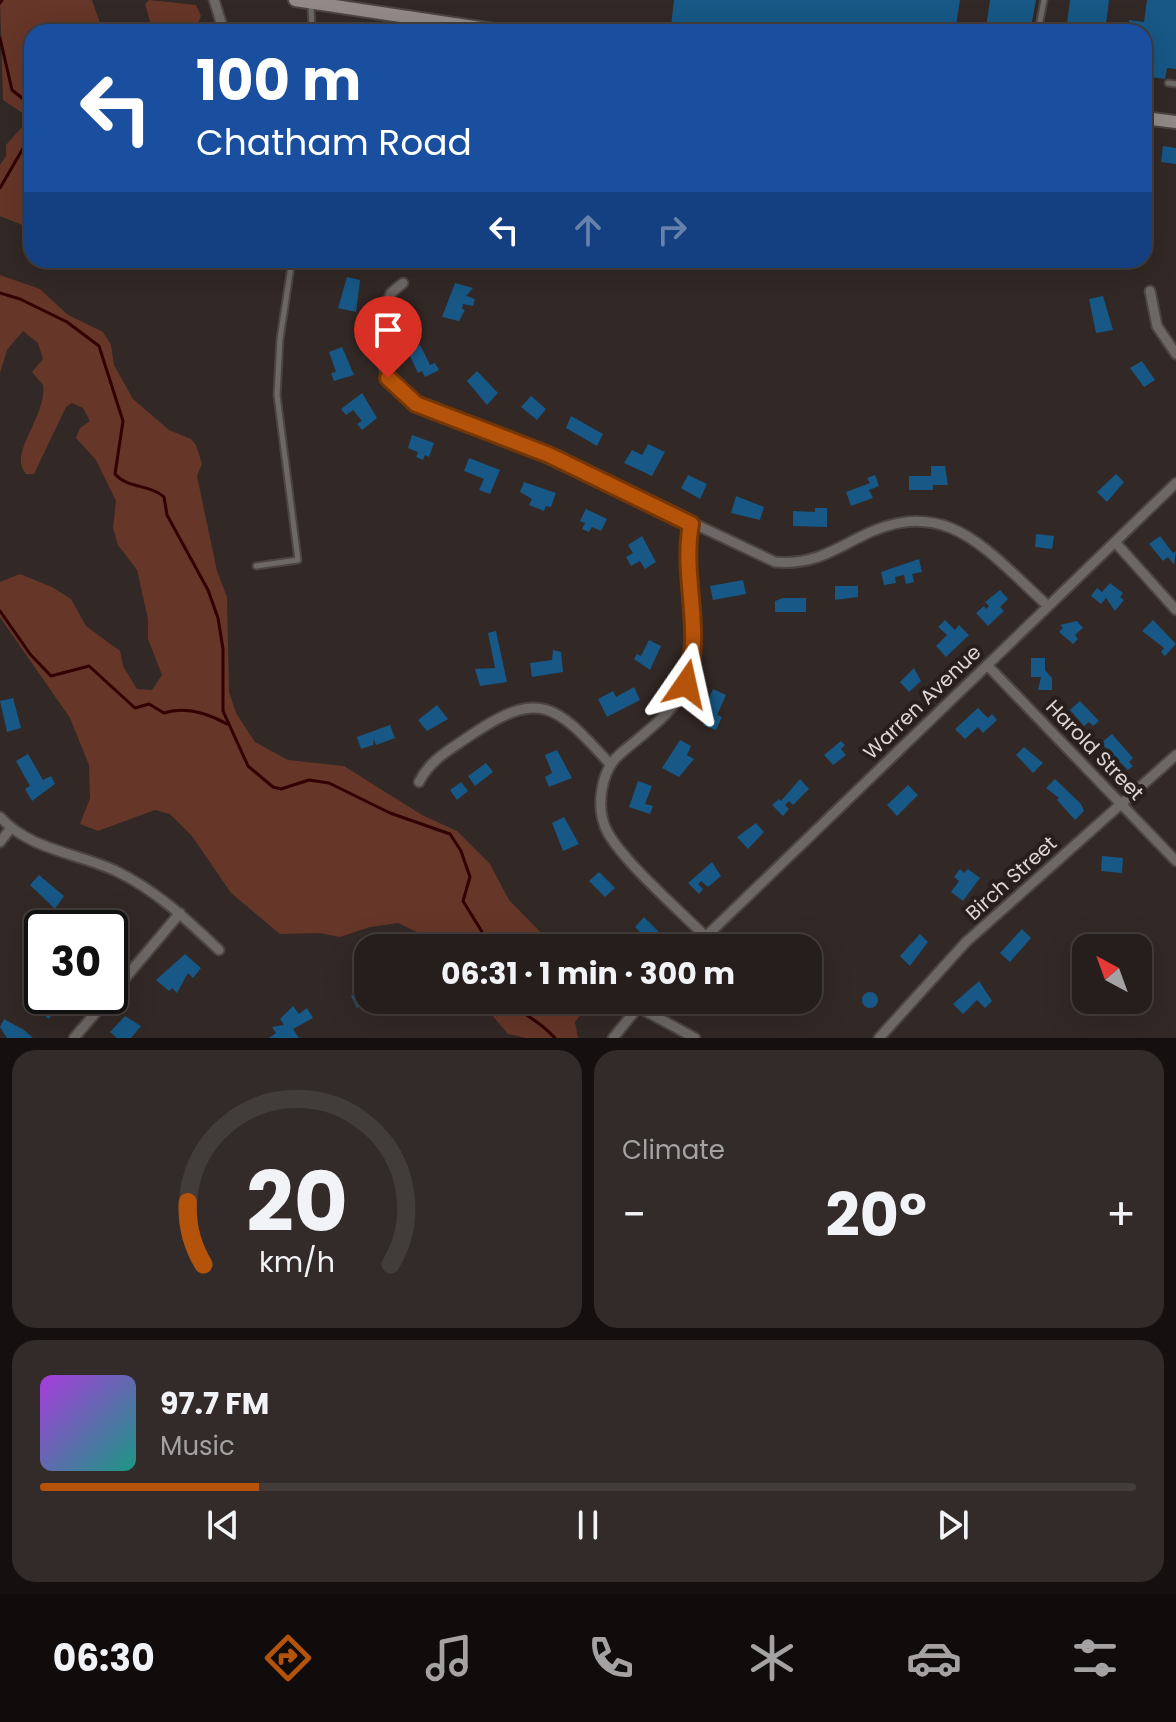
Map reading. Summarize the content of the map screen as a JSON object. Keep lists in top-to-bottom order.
{
  "streets": {
    "street": ["Warren Avenue", "Harold Street", "Birch Street"]
  },
  "crossings": [
    ["Warren Avenue", "Harold Street"],
    ["Harold Street", "Birch Street"]
  ],
  "north": "top left",
  "page": {
    "turn": ["100 m", "Chatham Road"],
    "limit": "30",
    "trip": "06:31 · 1 min · 300 m",
    "tile": "Climate",
    "heat": ["−", "20°", "+"],
    "song": ["97.7 FM", "Music"],
    "tabs": "06:30",
    "gauge": ["20", "km/h"]
  }
}
